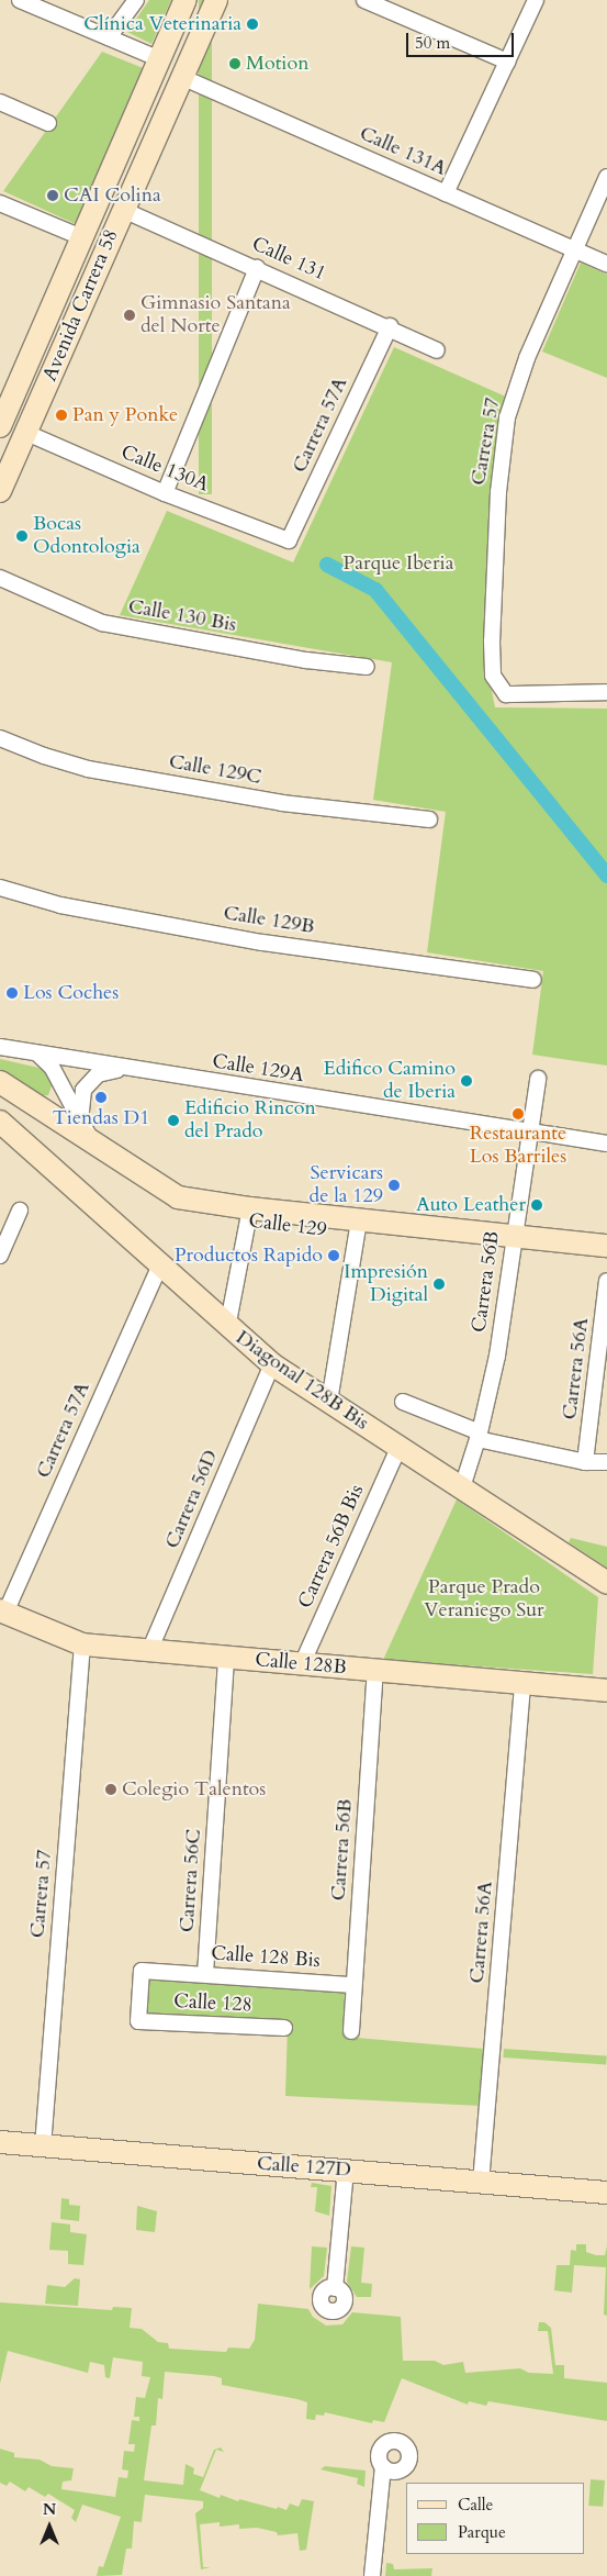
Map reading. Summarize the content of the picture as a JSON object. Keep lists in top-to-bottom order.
{
  "streets": {
    "main road": [
      "Avenida Carrera 58",
      "Calle 129",
      "Diagonal 128B Bis",
      "Calle 128B",
      "Calle 127D"
    ],
    "street": [
      "Calle 131A",
      "Calle 131",
      "Carrera 57A",
      "Carrera 57",
      "Calle 130A",
      "Calle 130 Bis",
      "Calle 129C",
      "Calle 129B",
      "Calle 129A",
      "Carrera 56B",
      "Carrera 56A",
      "Carrera 56D",
      "Carrera 56B Bis",
      "Carrera 56C",
      "Calle 128 Bis",
      "Calle 128"
    ]
  },
  "crossings": [
    ["Calle 131A", "Avenida Carrera 58"],
    ["Calle 131A", "Carrera 57"],
    ["Calle 131", "Avenida Carrera 58"],
    ["Calle 131", "Carrera 57A"],
    ["Avenida Carrera 58", "Calle 130A"],
    ["Carrera 57A", "Calle 130A"],
    ["Carrera 57A", "Diagonal 128B Bis"],
    ["Carrera 57A", "Calle 128B"],
    ["Carrera 57", "Calle 128B"],
    ["Carrera 57", "Calle 127D"],
    ["Calle 129A", "Calle 129"],
    ["Calle 129A", "Carrera 56B"],
    ["Calle 129", "Carrera 56B"],
    ["Carrera 56B", "Diagonal 128B Bis"],
    ["Carrera 56B", "Calle 128B"],
    ["Carrera 56B", "Calle 128 Bis"],
    ["Carrera 56A", "Calle 128B"],
    ["Carrera 56A", "Calle 127D"],
    ["Diagonal 128B Bis", "Carrera 56D"],
    ["Diagonal 128B Bis", "Carrera 56B Bis"],
    ["Carrera 56D", "Calle 128B"],
    ["Carrera 56B Bis", "Calle 128B"],
    ["Calle 128B", "Carrera 56C"],
    ["Carrera 56C", "Calle 128 Bis"],
    ["Calle 128 Bis", "Calle 128"]
  ],
  "parks": ["Parque Iberia", "Parque Prado Veraniego Sur"],
  "places": [
    "Clínica Veterinaria",
    "Motion",
    "CAI Colina",
    "Gimnasio Santana del Norte",
    "Pan y Ponke",
    "Bocas Odontologia",
    "Los Coches",
    "Edifico Camino de Iberia",
    "Tiendas D1",
    "Restaurante Los Barriles",
    "Edificio Rincon del Prado",
    "Servicars de la 129",
    "Auto Leather",
    "Productos Rapido",
    "Impresión Digital",
    "Colegio Talentos"
  ],
  "legend": ["Calle", "Parque"],
  "scale_bar": "50 m",
  "north": "top"
}
